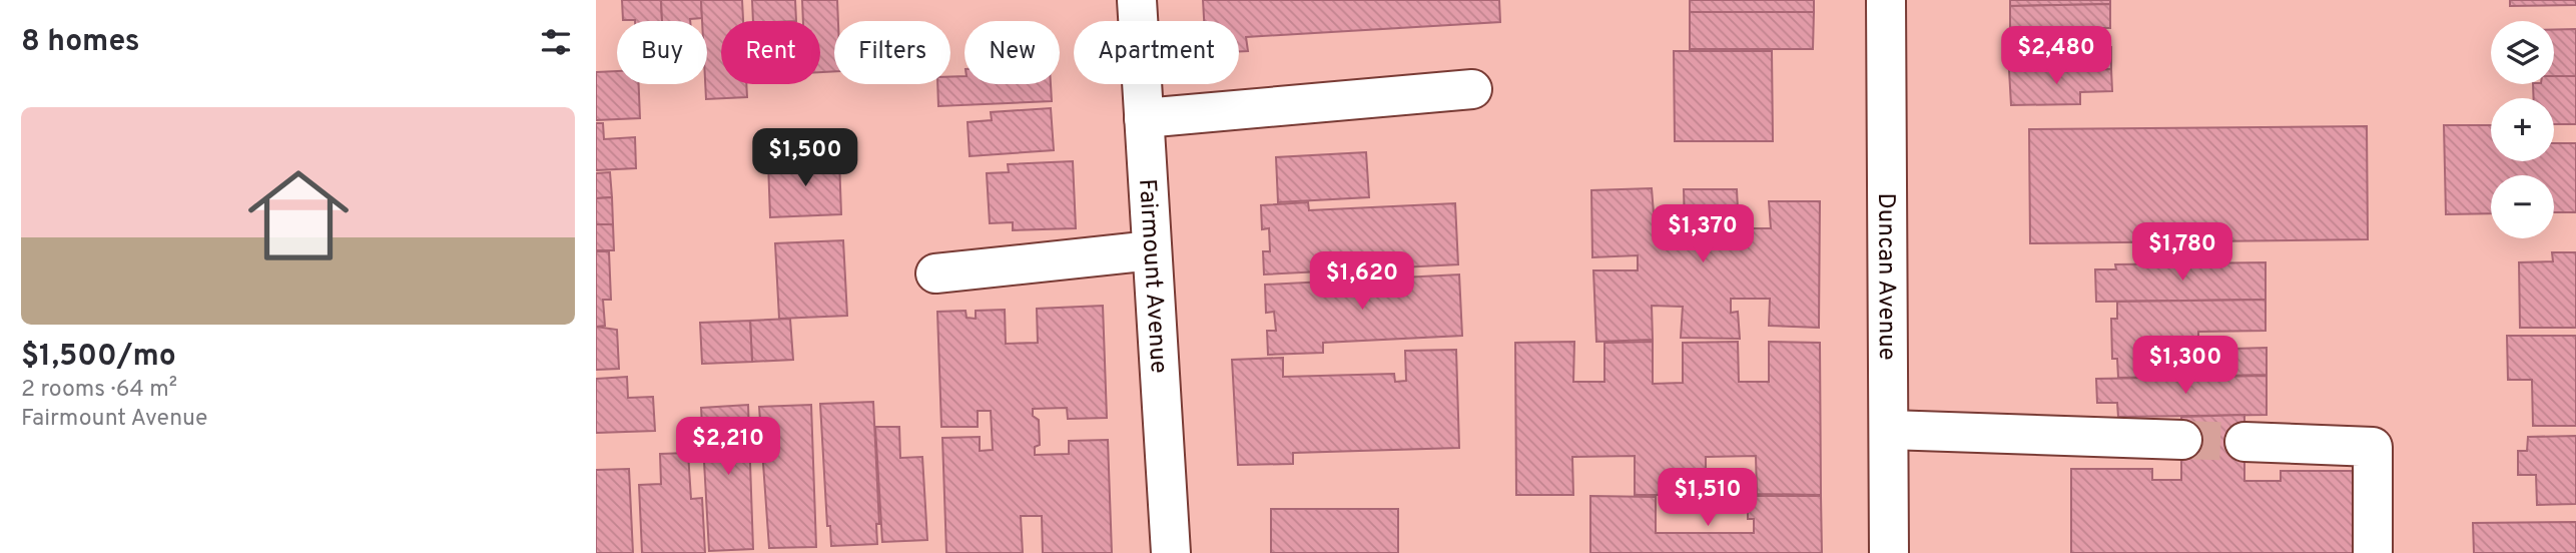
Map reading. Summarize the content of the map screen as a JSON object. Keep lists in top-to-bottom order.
{
  "streets": {
    "street": ["Fairmount Avenue", "Duncan Avenue"]
  },
  "page": {
    "heading": "8 homes",
    "map_buttons": ["+", "−"],
    "chip": [
      "Buy",
      "Rent",
      "Filters",
      "New",
      "Apartment"
    ],
    "price": [
      "$2,480",
      "$1,500",
      "$1,370",
      "$1,780",
      "$1,620",
      "$1,300",
      "$2,210",
      "$1,510"
    ],
    "list": [
      {
        "name": "$1,500/mo",
        "note": "2 rooms · 64 m² · Fairmount Avenue"
      }
    ]
  }
}
